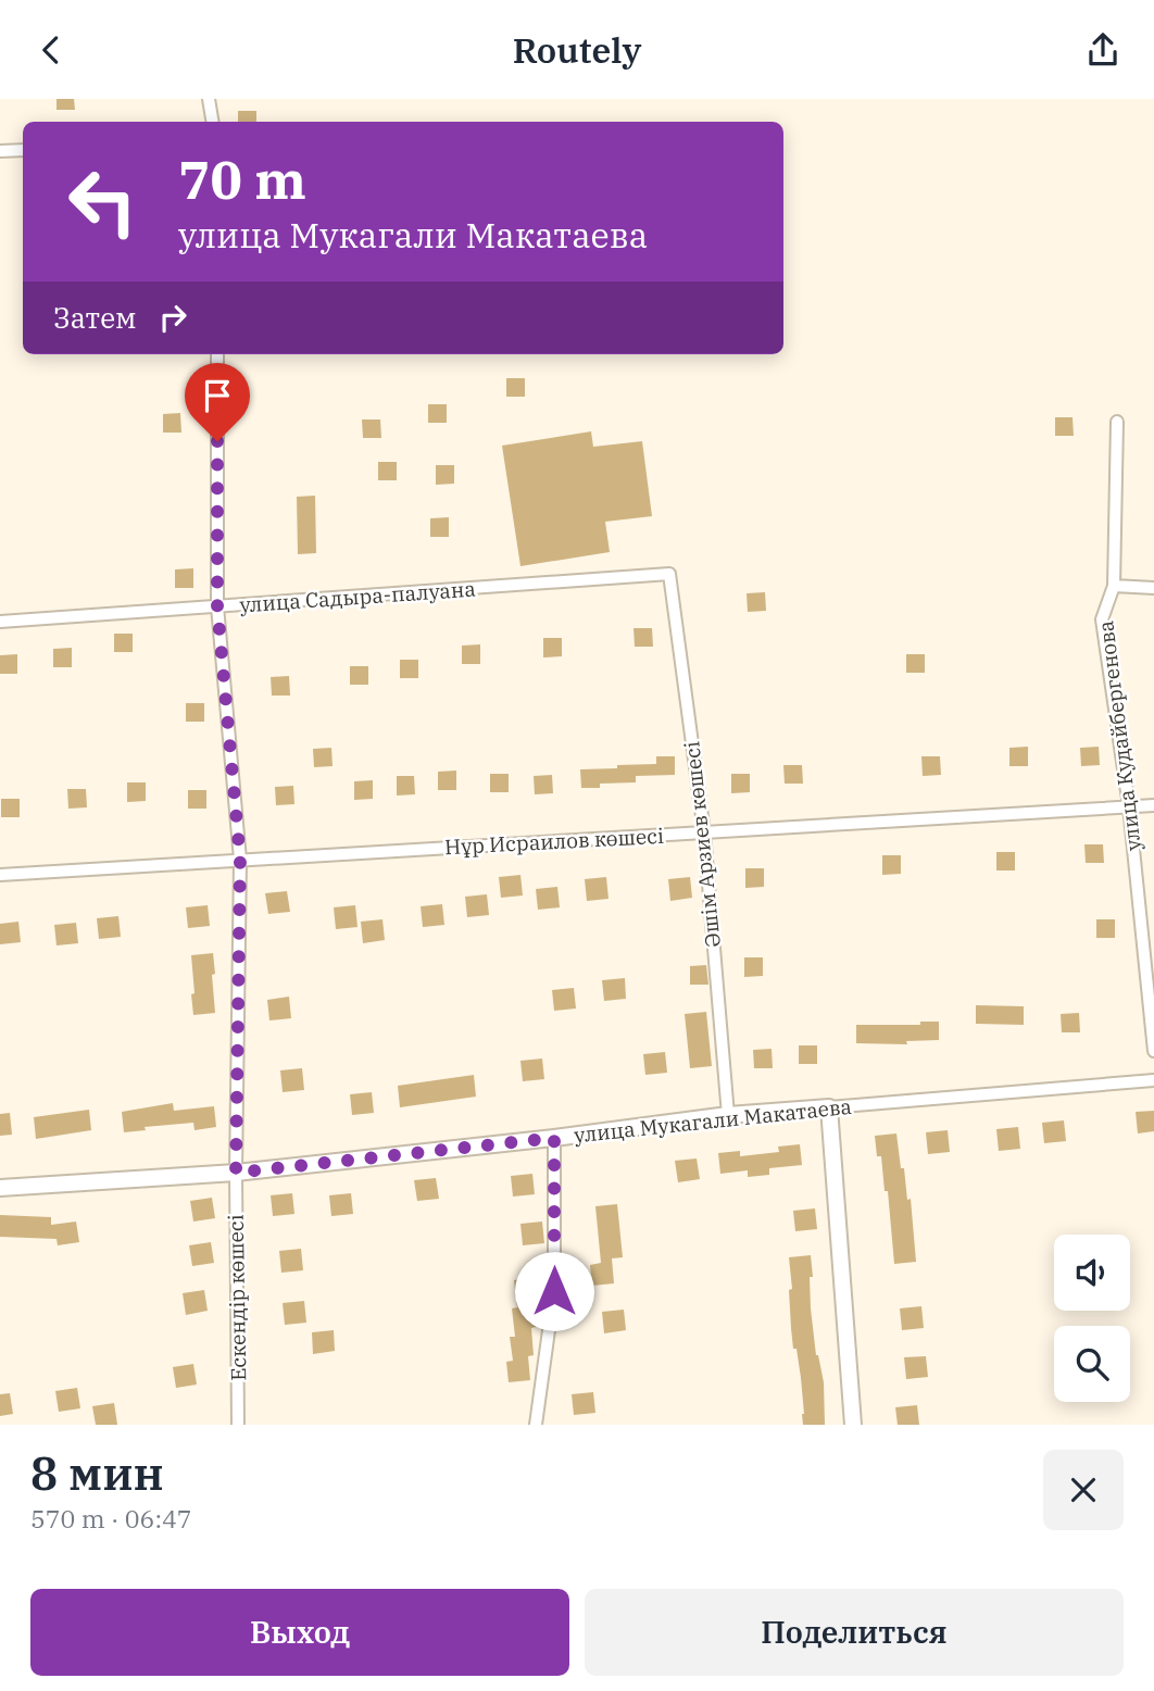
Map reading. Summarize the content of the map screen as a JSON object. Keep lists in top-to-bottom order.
{
  "streets": {
    "street": [
      "улица Садыра-палуана",
      "улица Кудайбергенова",
      "Нұр Исраилов көшесі",
      "Әшім Арзиев көшесі",
      "улица Мукагали Макатаева",
      "Ескендір көшесі"
    ]
  },
  "crossings": [
    ["улица Садыра-палуана", "Әшім Арзиев көшесі"],
    ["улица Садыра-палуана", "Ескендір көшесі"],
    ["улица Кудайбергенова", "Нұр Исраилов көшесі"],
    ["Нұр Исраилов көшесі", "Әшім Арзиев көшесі"],
    ["Нұр Исраилов көшесі", "Ескендір көшесі"],
    ["Әшім Арзиев көшесі", "улица Мукагали Макатаева"],
    ["улица Мукагали Макатаева", "Ескендір көшесі"]
  ],
  "page": {
    "header": "Routely",
    "turn": ["70 m", "улица Мукагали Макатаева"],
    "then": "Затем",
    "heading": ["8 мин", "570 m · 06:47"],
    "buttons": ["Выход", "Поделиться"]
  }
}
